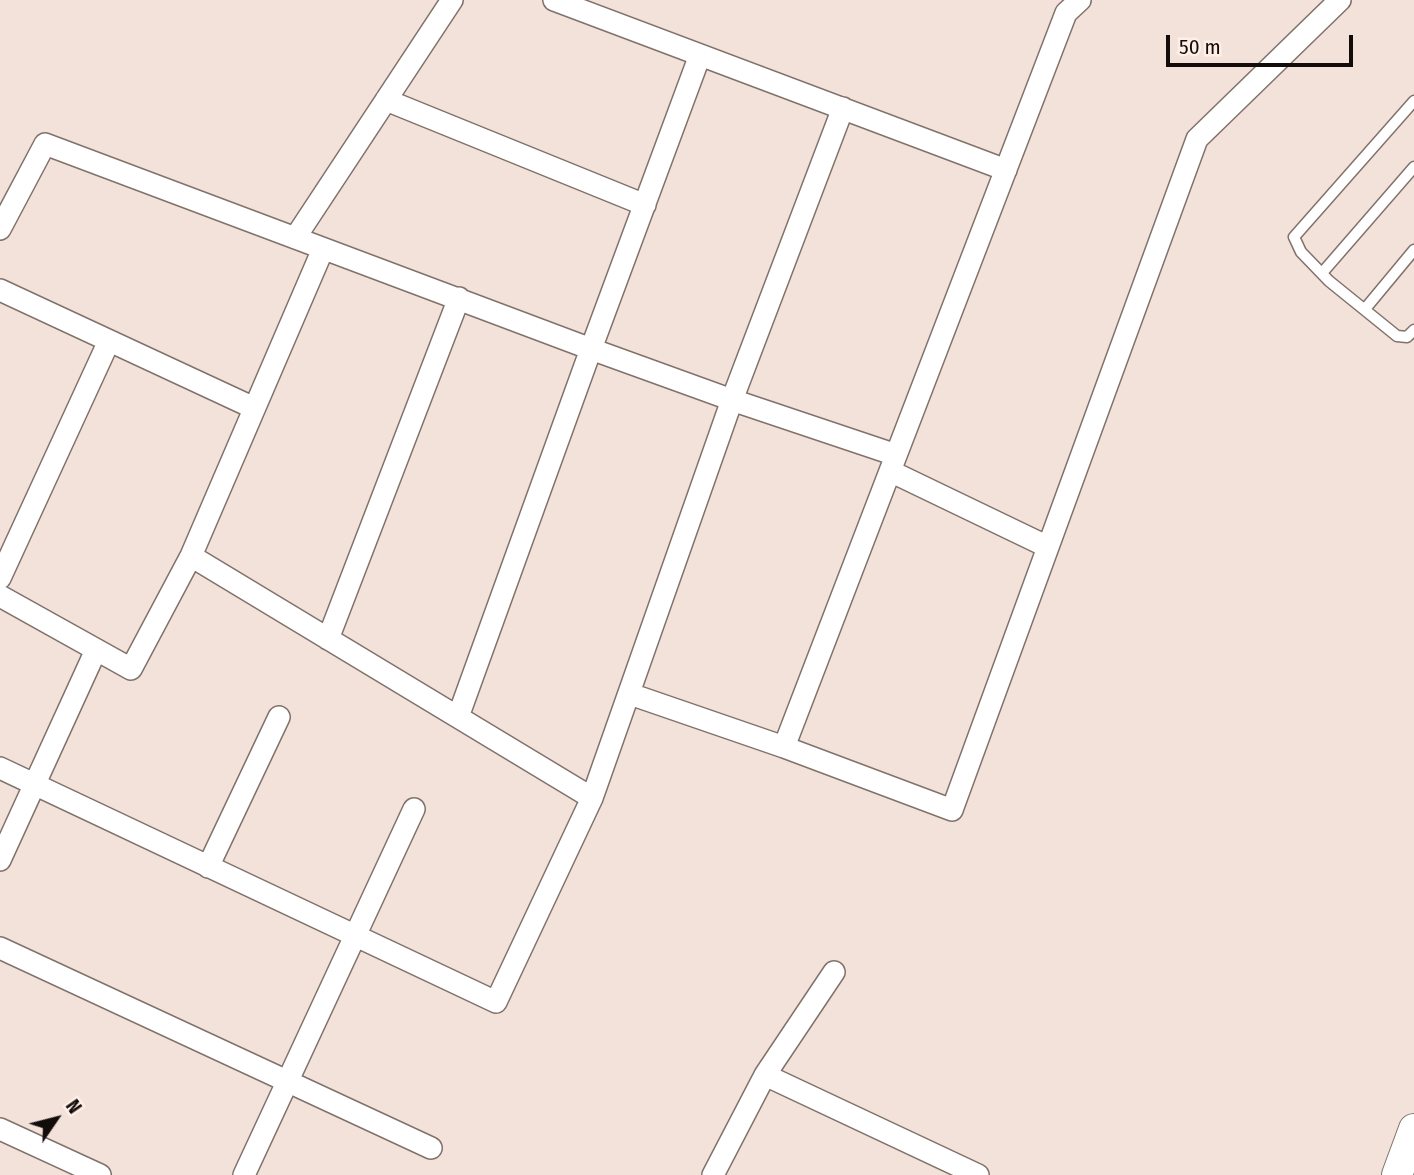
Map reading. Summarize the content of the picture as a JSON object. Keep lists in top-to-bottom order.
{
  "scale_bar": "50 m",
  "north": "top right"
}
